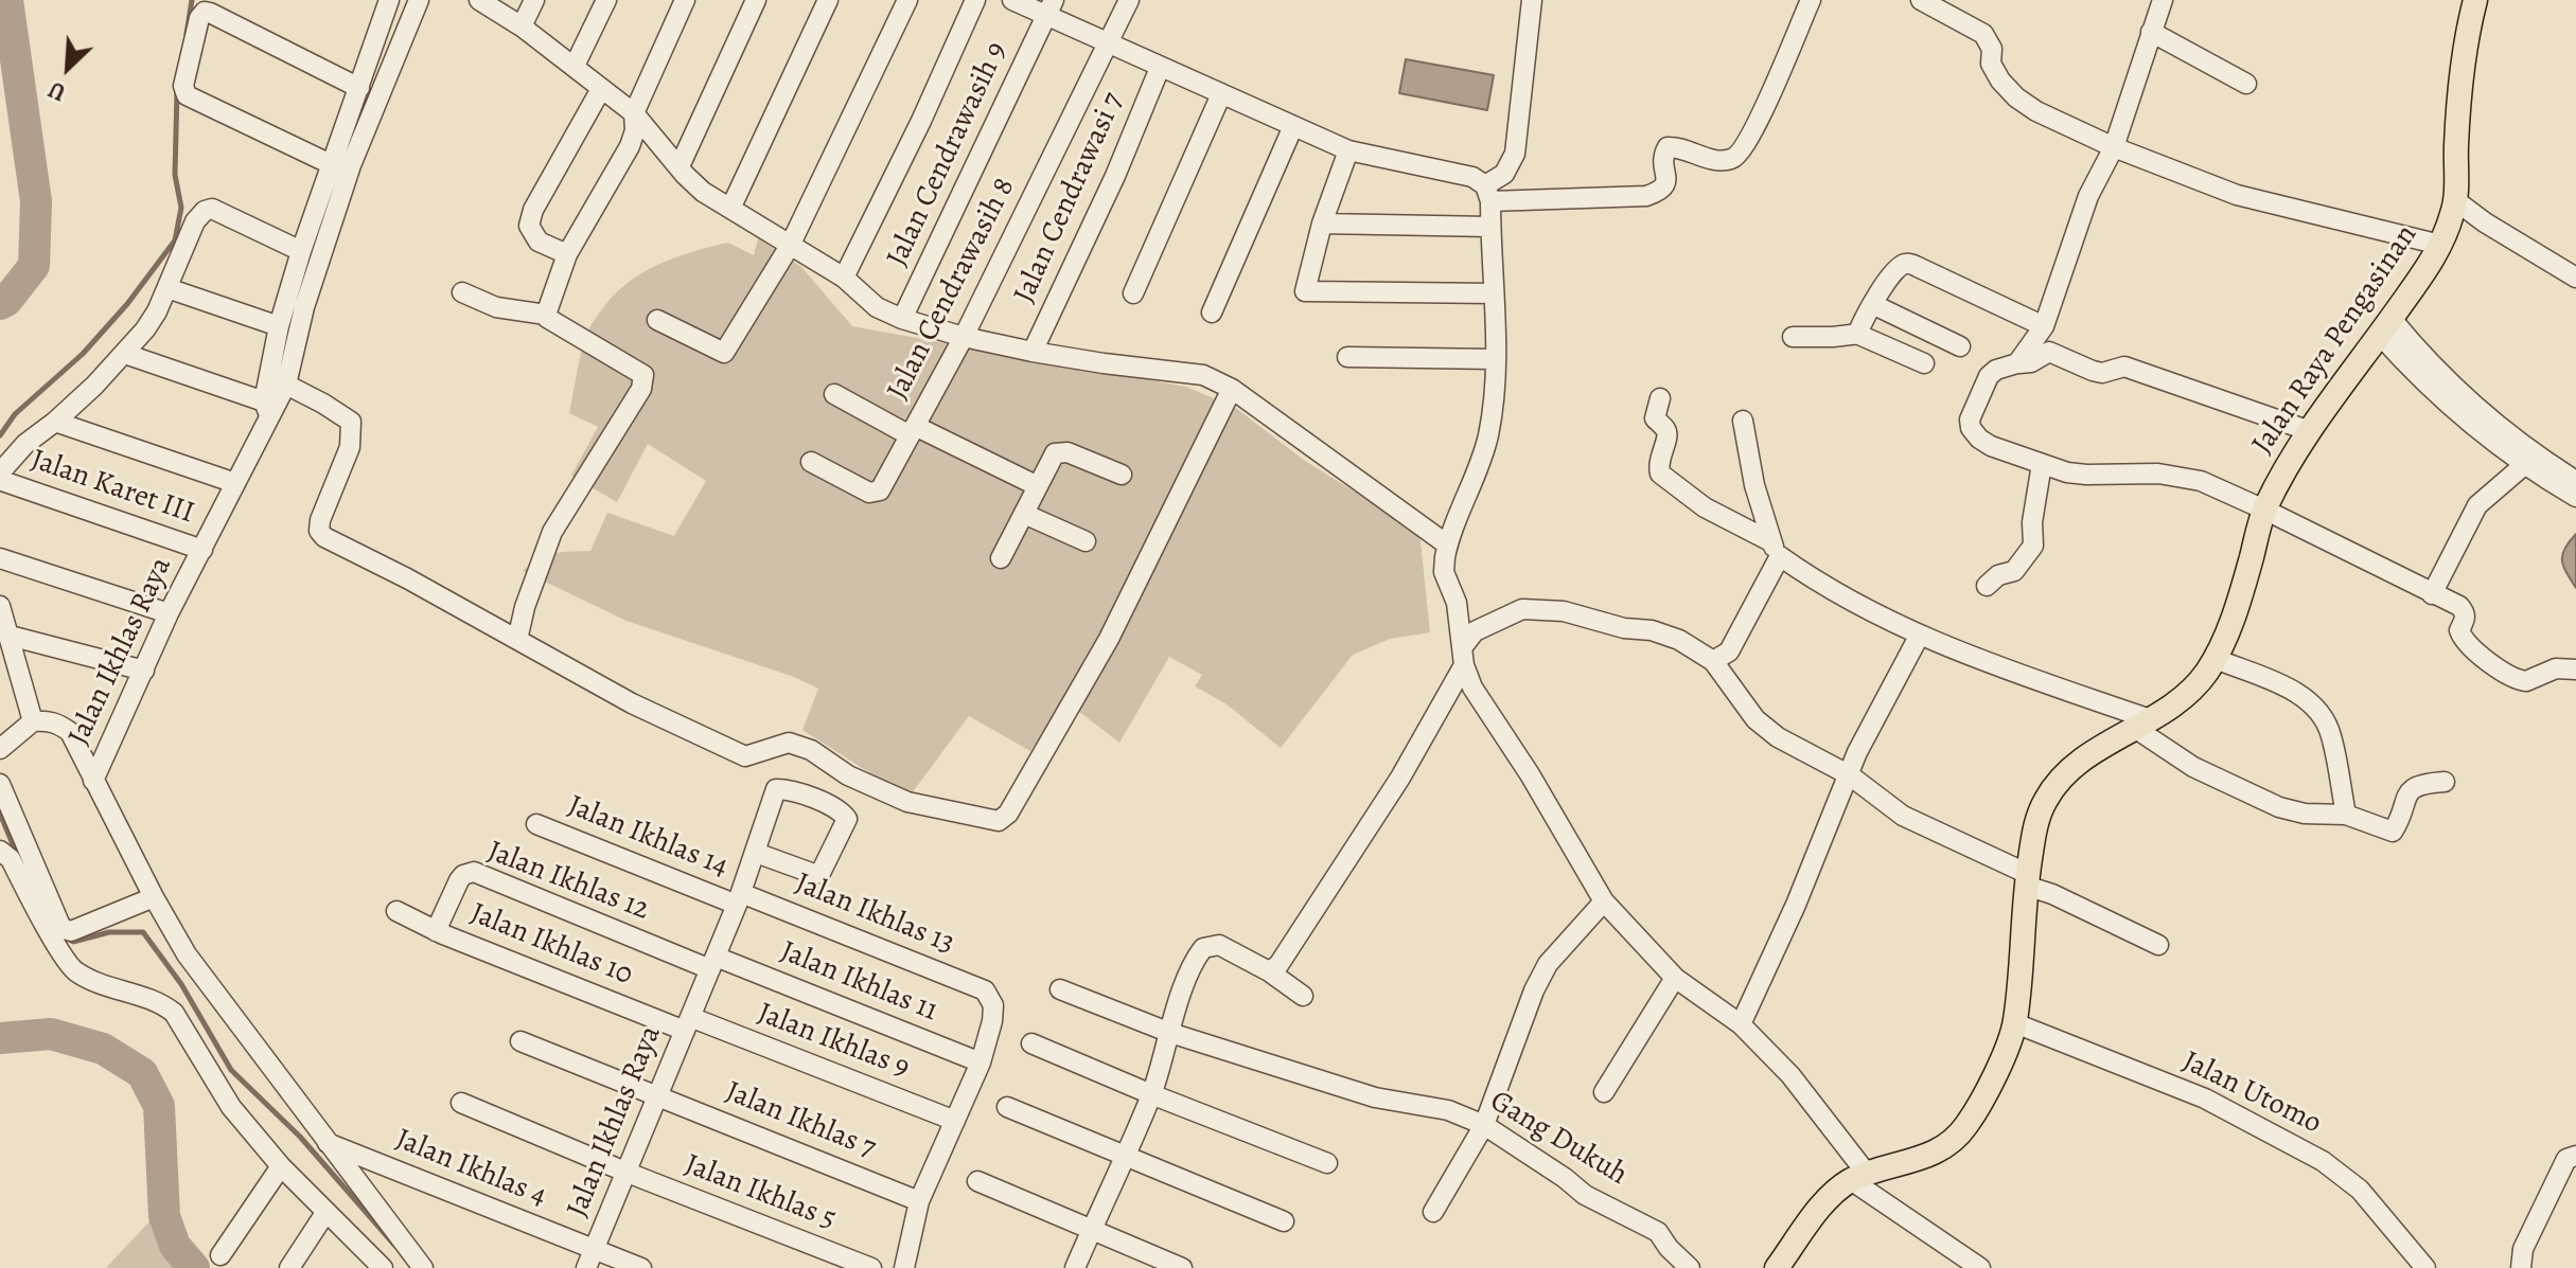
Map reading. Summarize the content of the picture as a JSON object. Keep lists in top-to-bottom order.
{
  "streets": {
    "main road": ["Jalan Raya Pengasinan"],
    "street": [
      "Jalan Cendrawasih 9",
      "Jalan Cendrawasi 7",
      "Jalan Cendrawasih 8",
      "Jalan Karet III",
      "Jalan Ikhlas Raya",
      "Jalan Ikhlas 14",
      "Jalan Ikhlas 12",
      "Jalan Ikhlas 13",
      "Jalan Ikhlas 10",
      "Jalan Ikhlas 11",
      "Jalan Ikhlas 9",
      "Jalan Utomo",
      "Jalan Ikhlas 7",
      "Gang Dukuh",
      "Jalan Ikhlas 4",
      "Jalan Ikhlas 5"
    ]
  },
  "crossings": [
    ["Jalan Raya Pengasinan", "Jalan Utomo"],
    ["Jalan Karet III", "Jalan Ikhlas Raya"],
    ["Jalan Ikhlas Raya", "Jalan Ikhlas 14"],
    ["Jalan Ikhlas Raya", "Jalan Ikhlas 12"],
    ["Jalan Ikhlas Raya", "Jalan Ikhlas 13"],
    ["Jalan Ikhlas Raya", "Jalan Ikhlas 10"],
    ["Jalan Ikhlas Raya", "Jalan Ikhlas 11"],
    ["Jalan Ikhlas Raya", "Jalan Ikhlas 9"],
    ["Jalan Ikhlas Raya", "Jalan Ikhlas 7"],
    ["Jalan Ikhlas Raya", "Jalan Ikhlas 4"],
    ["Jalan Ikhlas Raya", "Jalan Ikhlas 5"],
    ["Jalan Ikhlas 14", "Jalan Ikhlas 13"],
    ["Jalan Ikhlas 12", "Jalan Ikhlas 10"],
    ["Jalan Ikhlas 12", "Jalan Ikhlas 11"],
    ["Jalan Ikhlas 13", "Jalan Ikhlas 11"],
    ["Jalan Ikhlas 10", "Jalan Ikhlas 9"]
  ],
  "north": "bottom left"
}
